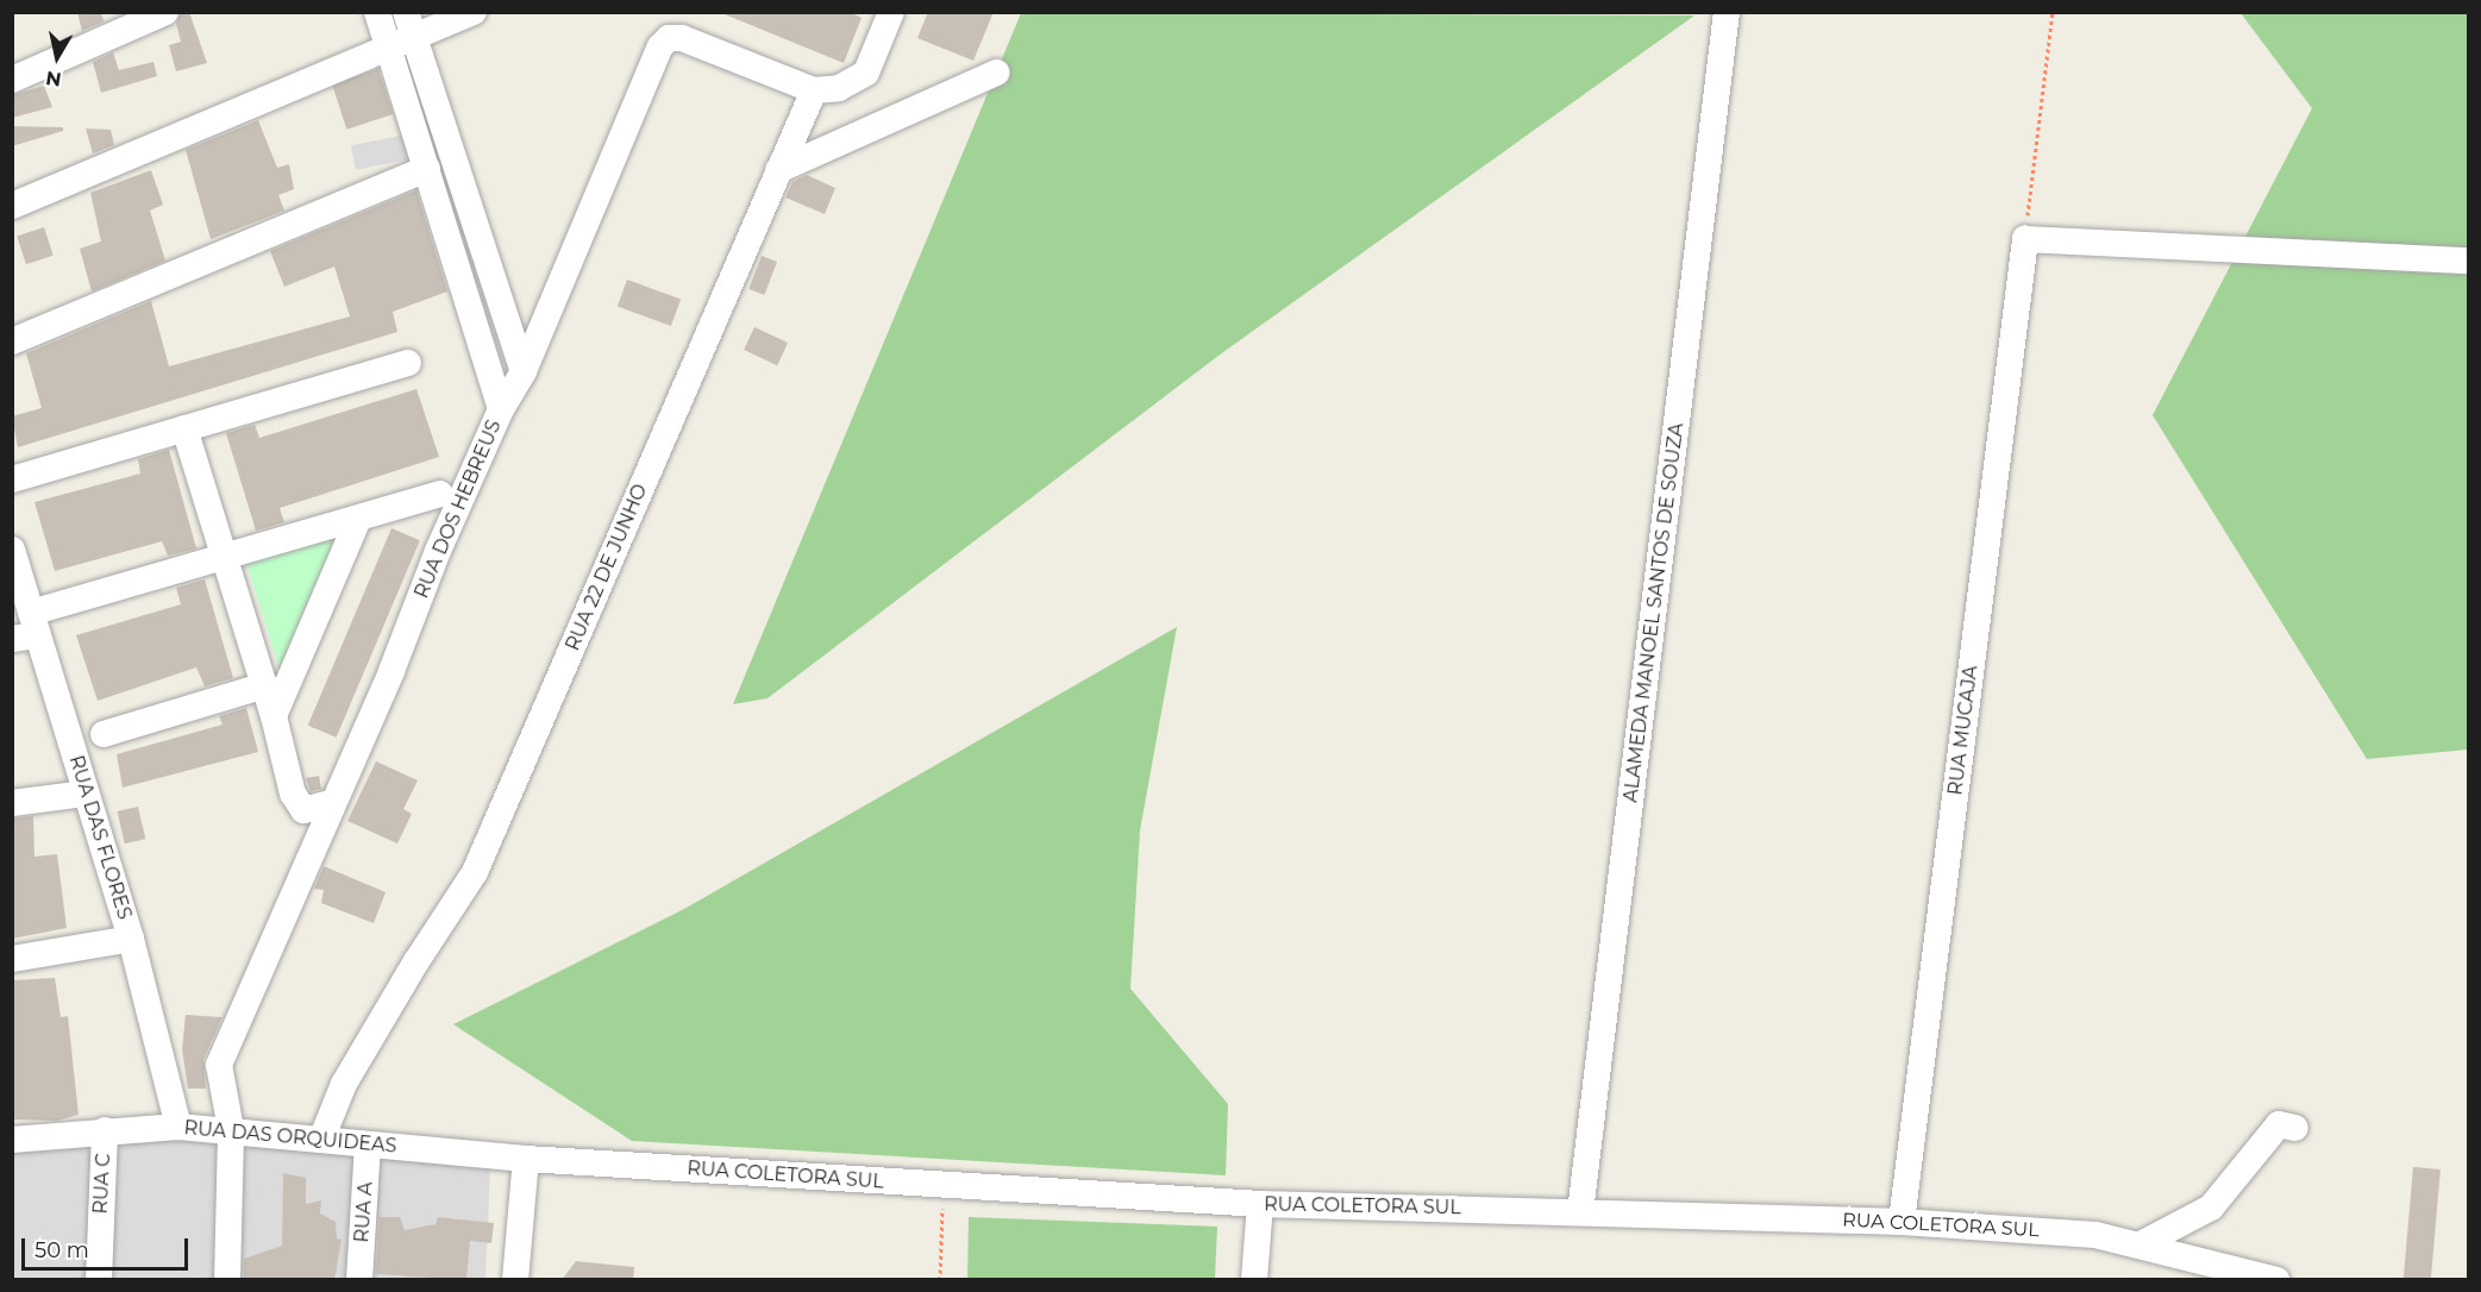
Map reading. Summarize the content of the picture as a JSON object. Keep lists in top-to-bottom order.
{
  "streets": {
    "street": [
      "RUA DOS HEBREUS",
      "RUA 22 DE JUNHO",
      "ALAMEDA MANOEL SANTOS DE SOUZA",
      "RUA MUCAJA",
      "RUA DAS FLORES",
      "RUA DAS ORQUIDEAS",
      "RUA COLETORA SUL",
      "RUA C",
      "RUA A"
    ]
  },
  "crossings": [
    ["RUA DOS HEBREUS", "RUA 22 DE JUNHO"],
    ["RUA DOS HEBREUS", "RUA DAS ORQUIDEAS"],
    ["RUA 22 DE JUNHO", "RUA DAS ORQUIDEAS"],
    ["ALAMEDA MANOEL SANTOS DE SOUZA", "RUA COLETORA SUL"],
    ["RUA MUCAJA", "RUA COLETORA SUL"],
    ["RUA DAS FLORES", "RUA DAS ORQUIDEAS"],
    ["RUA DAS ORQUIDEAS", "RUA COLETORA SUL"],
    ["RUA DAS ORQUIDEAS", "RUA C"],
    ["RUA DAS ORQUIDEAS", "RUA A"]
  ],
  "scale_bar": "50 m",
  "north": "bottom"
}
